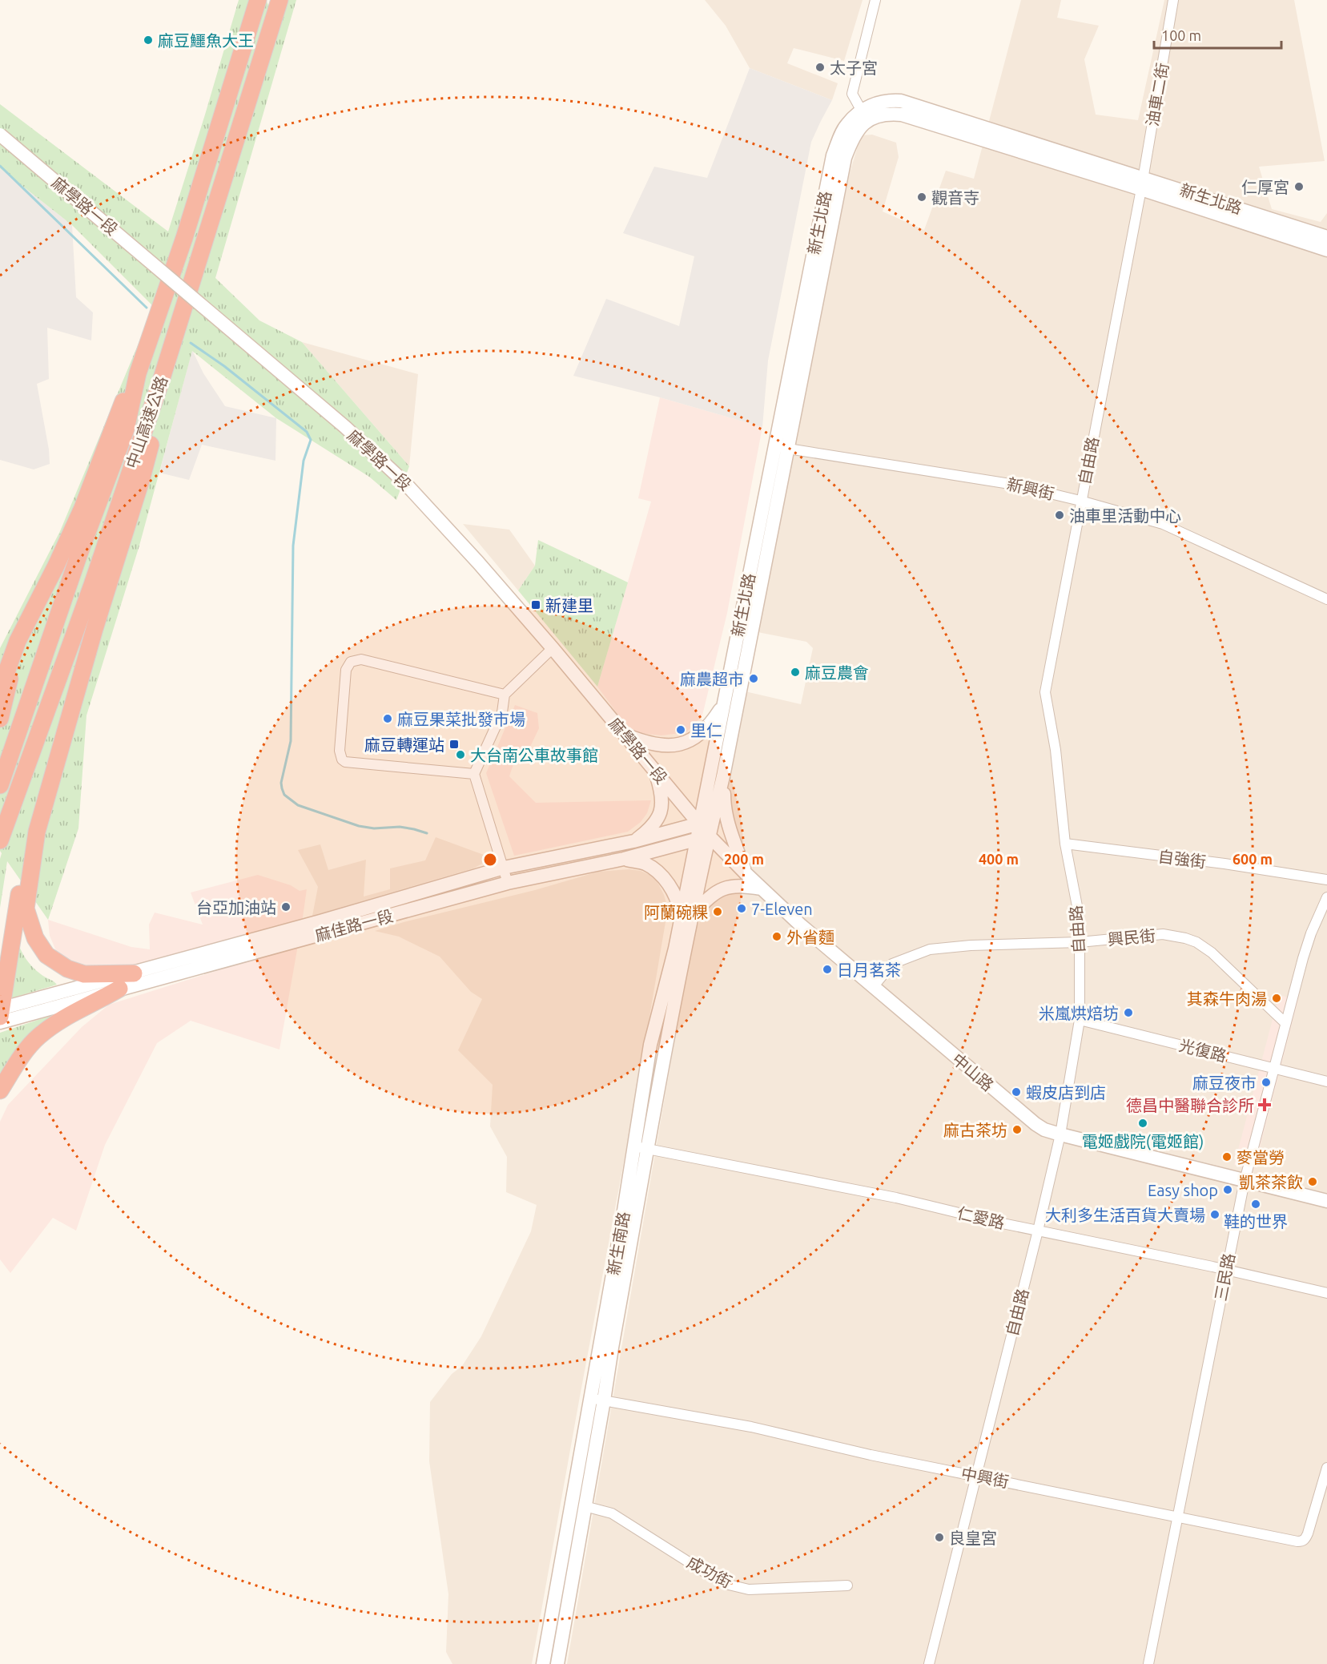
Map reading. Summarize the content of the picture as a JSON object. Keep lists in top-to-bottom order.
{
  "streets": {
    "highway": ["中山高速公路"],
    "main road": [
      "新生北路",
      "麻學路一段",
      "麻佳路一段",
      "中山路",
      "新生南路"
    ],
    "street": [
      "油車二街",
      "自由路",
      "新興街",
      "自強街",
      "興民街",
      "光復路",
      "仁愛路",
      "三民路",
      "中興街",
      "成功街"
    ]
  },
  "crossings": [
    ["油車二街", "新生北路"],
    ["油車二街", "自由路"],
    ["新生北路", "麻學路一段"],
    ["新生北路", "自由路"],
    ["新生北路", "新興街"],
    ["新生北路", "麻佳路一段"],
    ["新生北路", "中山路"],
    ["新生北路", "新生南路"],
    ["麻學路一段", "麻佳路一段"],
    ["麻學路一段", "中山路"],
    ["麻學路一段", "新生南路"],
    ["自由路", "新興街"],
    ["自由路", "自強街"],
    ["自由路", "興民街"],
    ["自由路", "光復路"],
    ["自由路", "中山路"],
    ["自由路", "仁愛路"],
    ["自由路", "中興街"],
    ["麻佳路一段", "中山路"],
    ["麻佳路一段", "新生南路"],
    ["興民街", "中山路"],
    ["興民街", "三民路"],
    ["光復路", "三民路"],
    ["中山路", "新生南路"],
    ["中山路", "三民路"],
    ["仁愛路", "新生南路"],
    ["仁愛路", "三民路"],
    ["新生南路", "中興街"],
    ["新生南路", "成功街"],
    ["三民路", "中興街"]
  ],
  "places": {
    "other": [
      "麻豆鱷魚大王",
      "太子宮",
      "仁厚宮",
      "觀音寺",
      "油車里活動中心",
      "麻豆農會",
      "麻農超市",
      "麻豆果菜批發市場",
      "里仁",
      "大台南公車故事館",
      "台亞加油站",
      "7-Eleven",
      "阿蘭碗粿",
      "外省麵",
      "日月茗茶",
      "其森牛肉湯",
      "米嵐烘焙坊",
      "麻豆夜市",
      "蝦皮店到店",
      "電姬戲院(電姬館)",
      "麻古茶坊",
      "麥當勞",
      "凱茶茶飲",
      "Easy shop",
      "鞋的世界",
      "大利多生活百貨大賣場",
      "良皇宮"
    ],
    "transit": ["新建里", "麻豆轉運站"],
    "health": ["德昌中醫聯合診所"]
  },
  "scale_bar": "100 m",
  "rings": ["200 m", "400 m", "600 m"]
}
